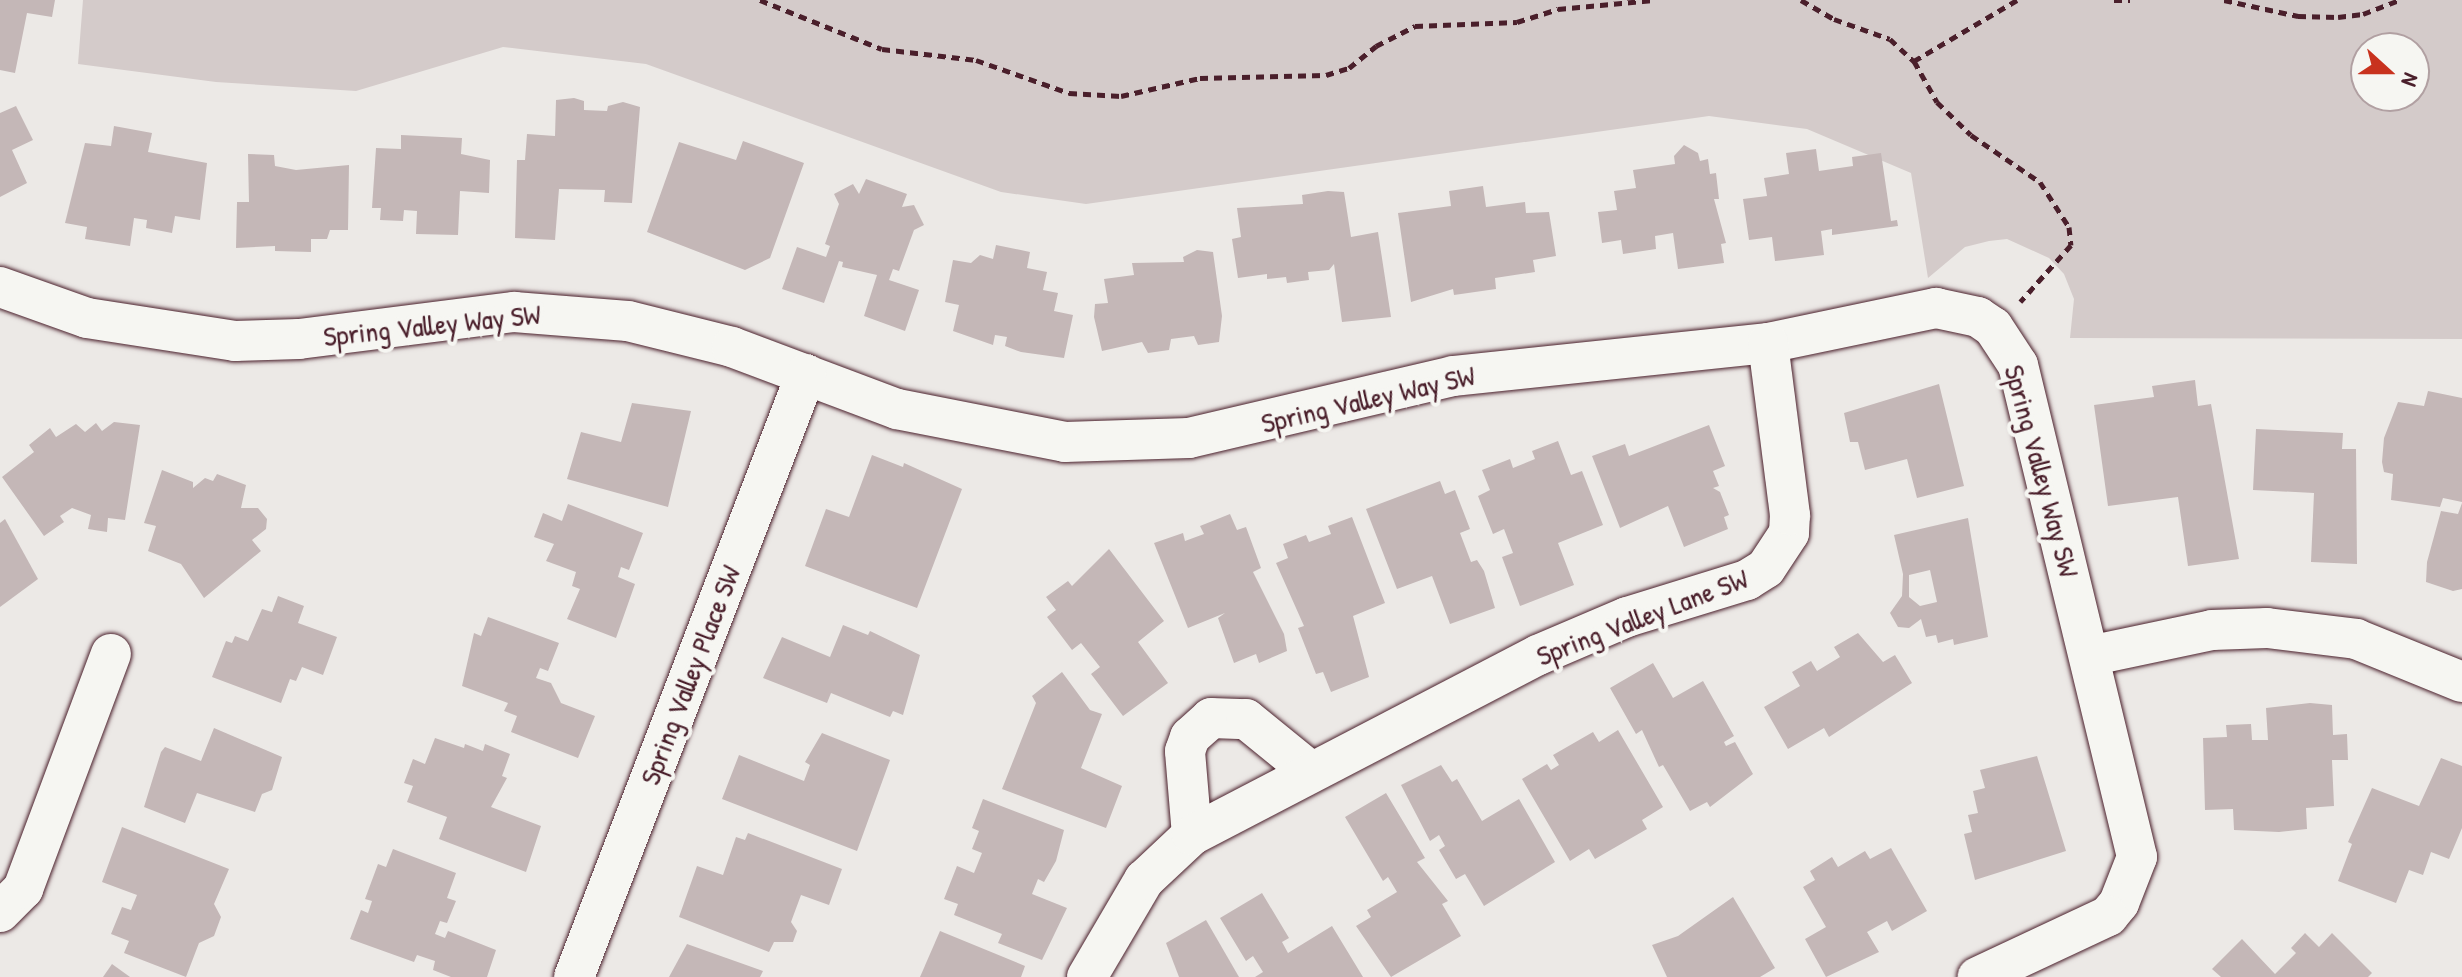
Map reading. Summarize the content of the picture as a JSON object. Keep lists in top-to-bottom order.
{
  "streets": {
    "street": ["Spring Valley Way SW", "Spring Valley Lane SW", "Spring Valley Place SW"]
  },
  "crossings": [
    ["Spring Valley Way SW", "Spring Valley Lane SW"],
    ["Spring Valley Way SW", "Spring Valley Place SW"]
  ],
  "north": "right"
}
